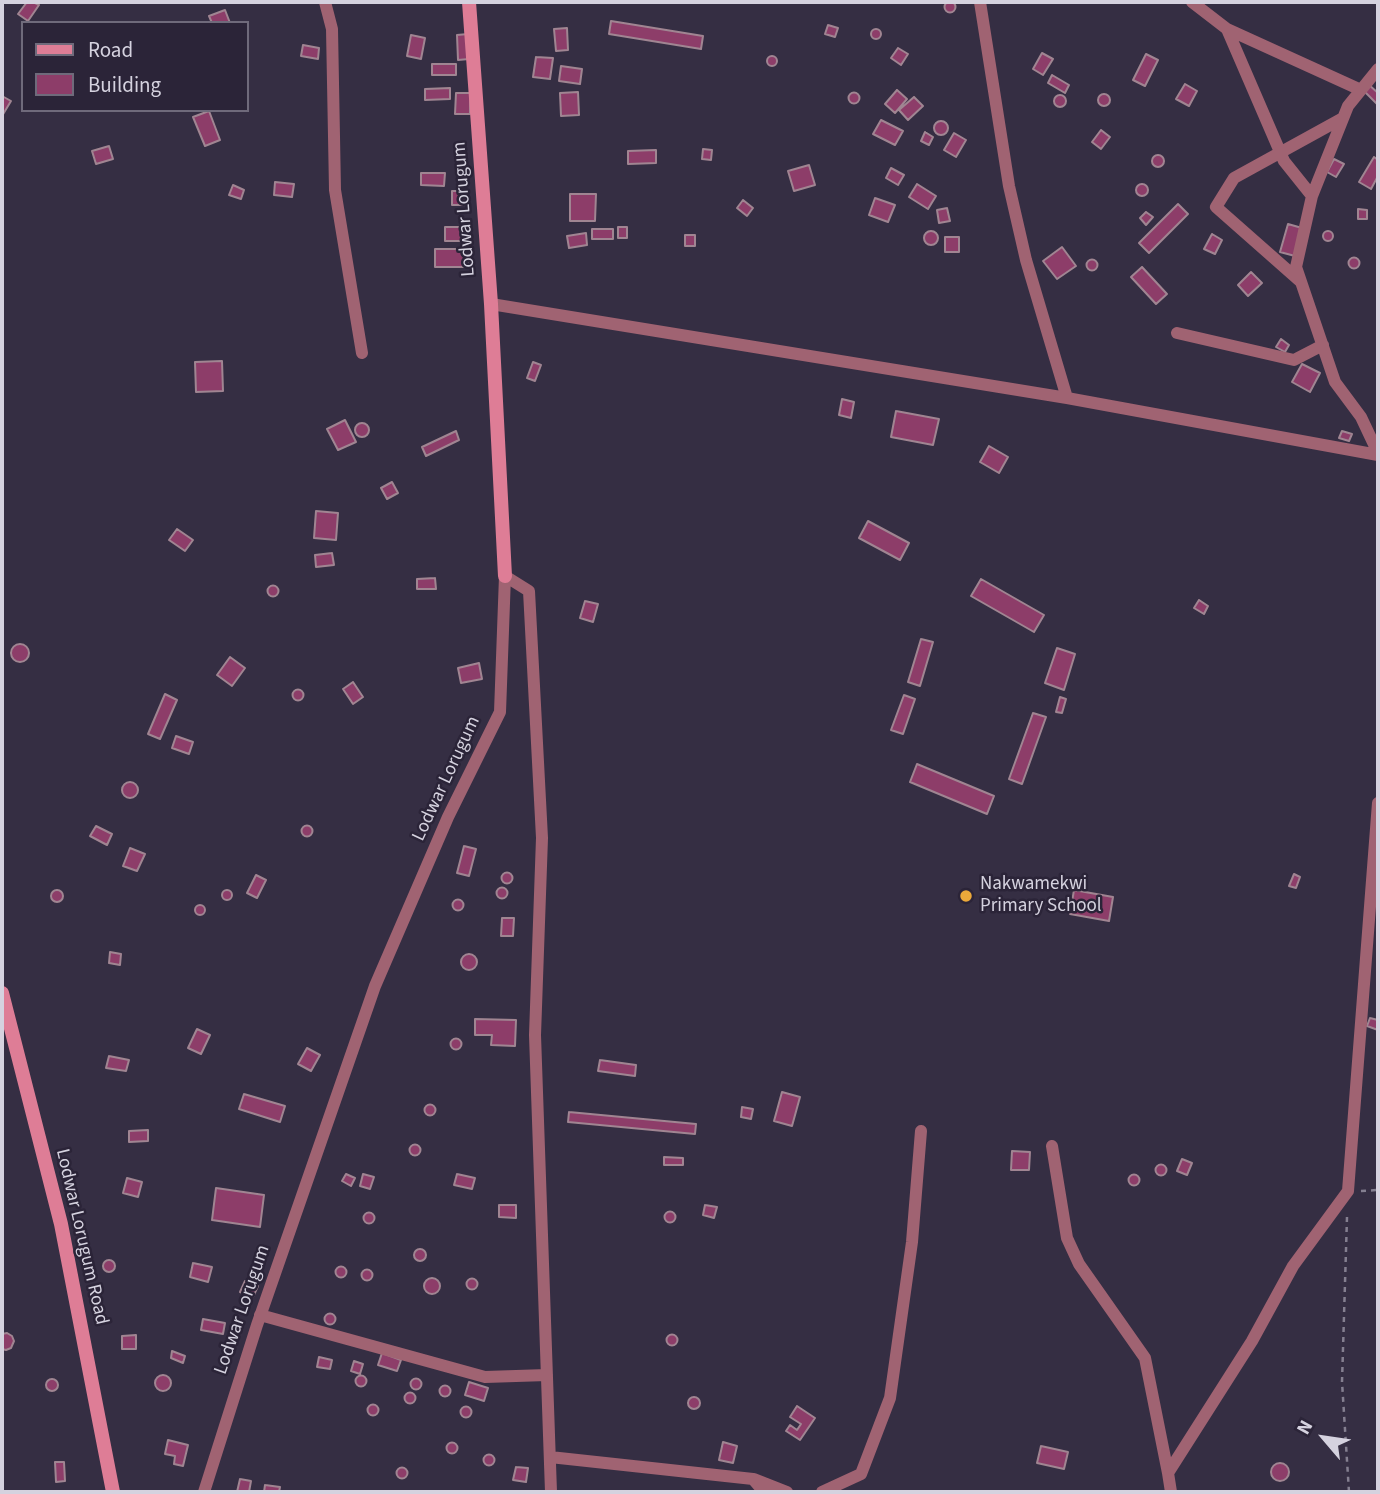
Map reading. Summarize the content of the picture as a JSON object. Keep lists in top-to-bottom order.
{
  "streets": {
    "street": ["Lodwar Lorugum", "Lodwar Lorugum Road"]
  },
  "places": ["Nakwamekwi Primary School"],
  "legend": ["Road", "Building"],
  "north": "top left"
}
